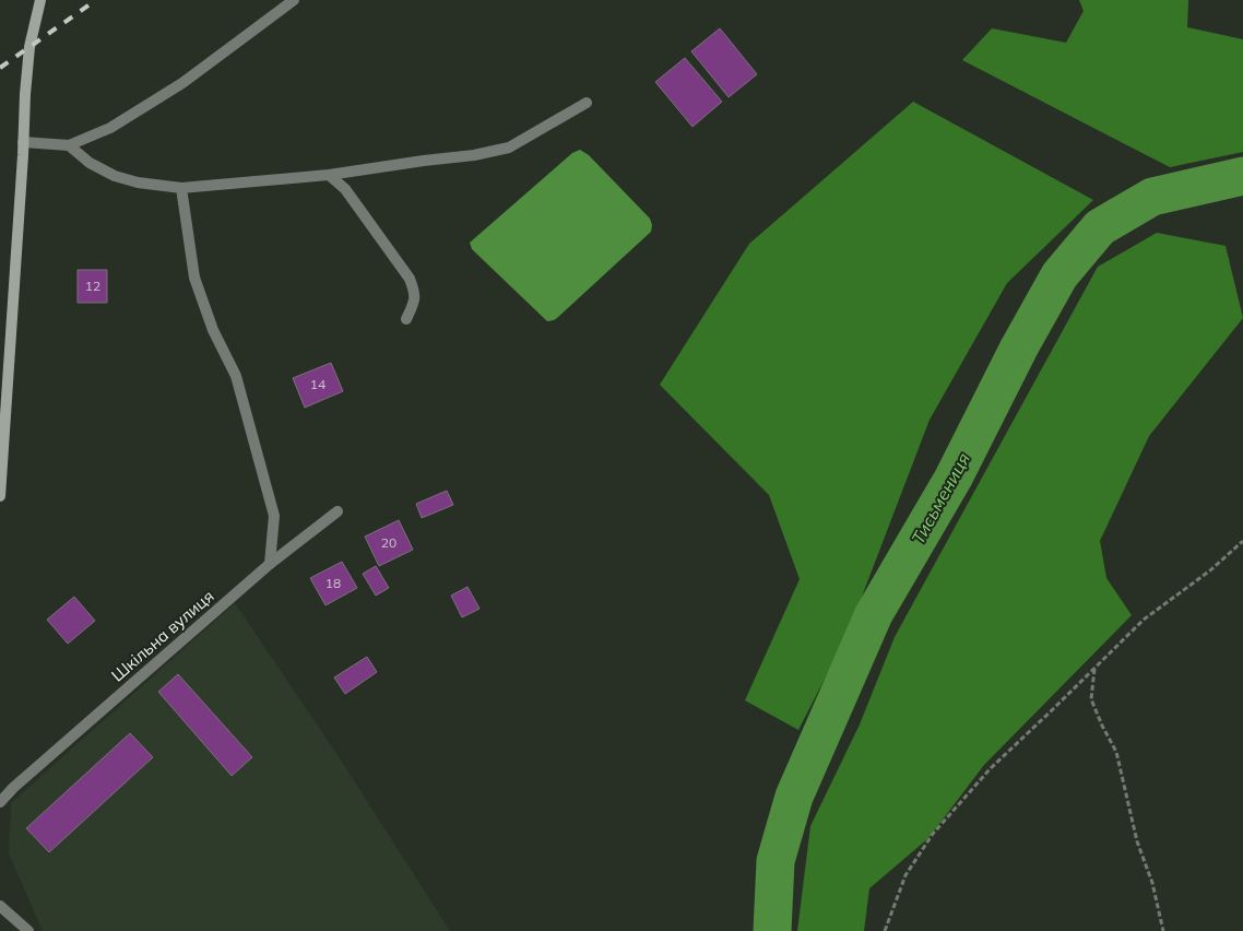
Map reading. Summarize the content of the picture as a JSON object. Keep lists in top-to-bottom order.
{
  "streets": {
    "street": ["Шкільна вулиця"]
  },
  "water": ["Тисьмениця"],
  "house_numbers": [
    "12",
    "14",
    "20",
    "18"
  ]
}
